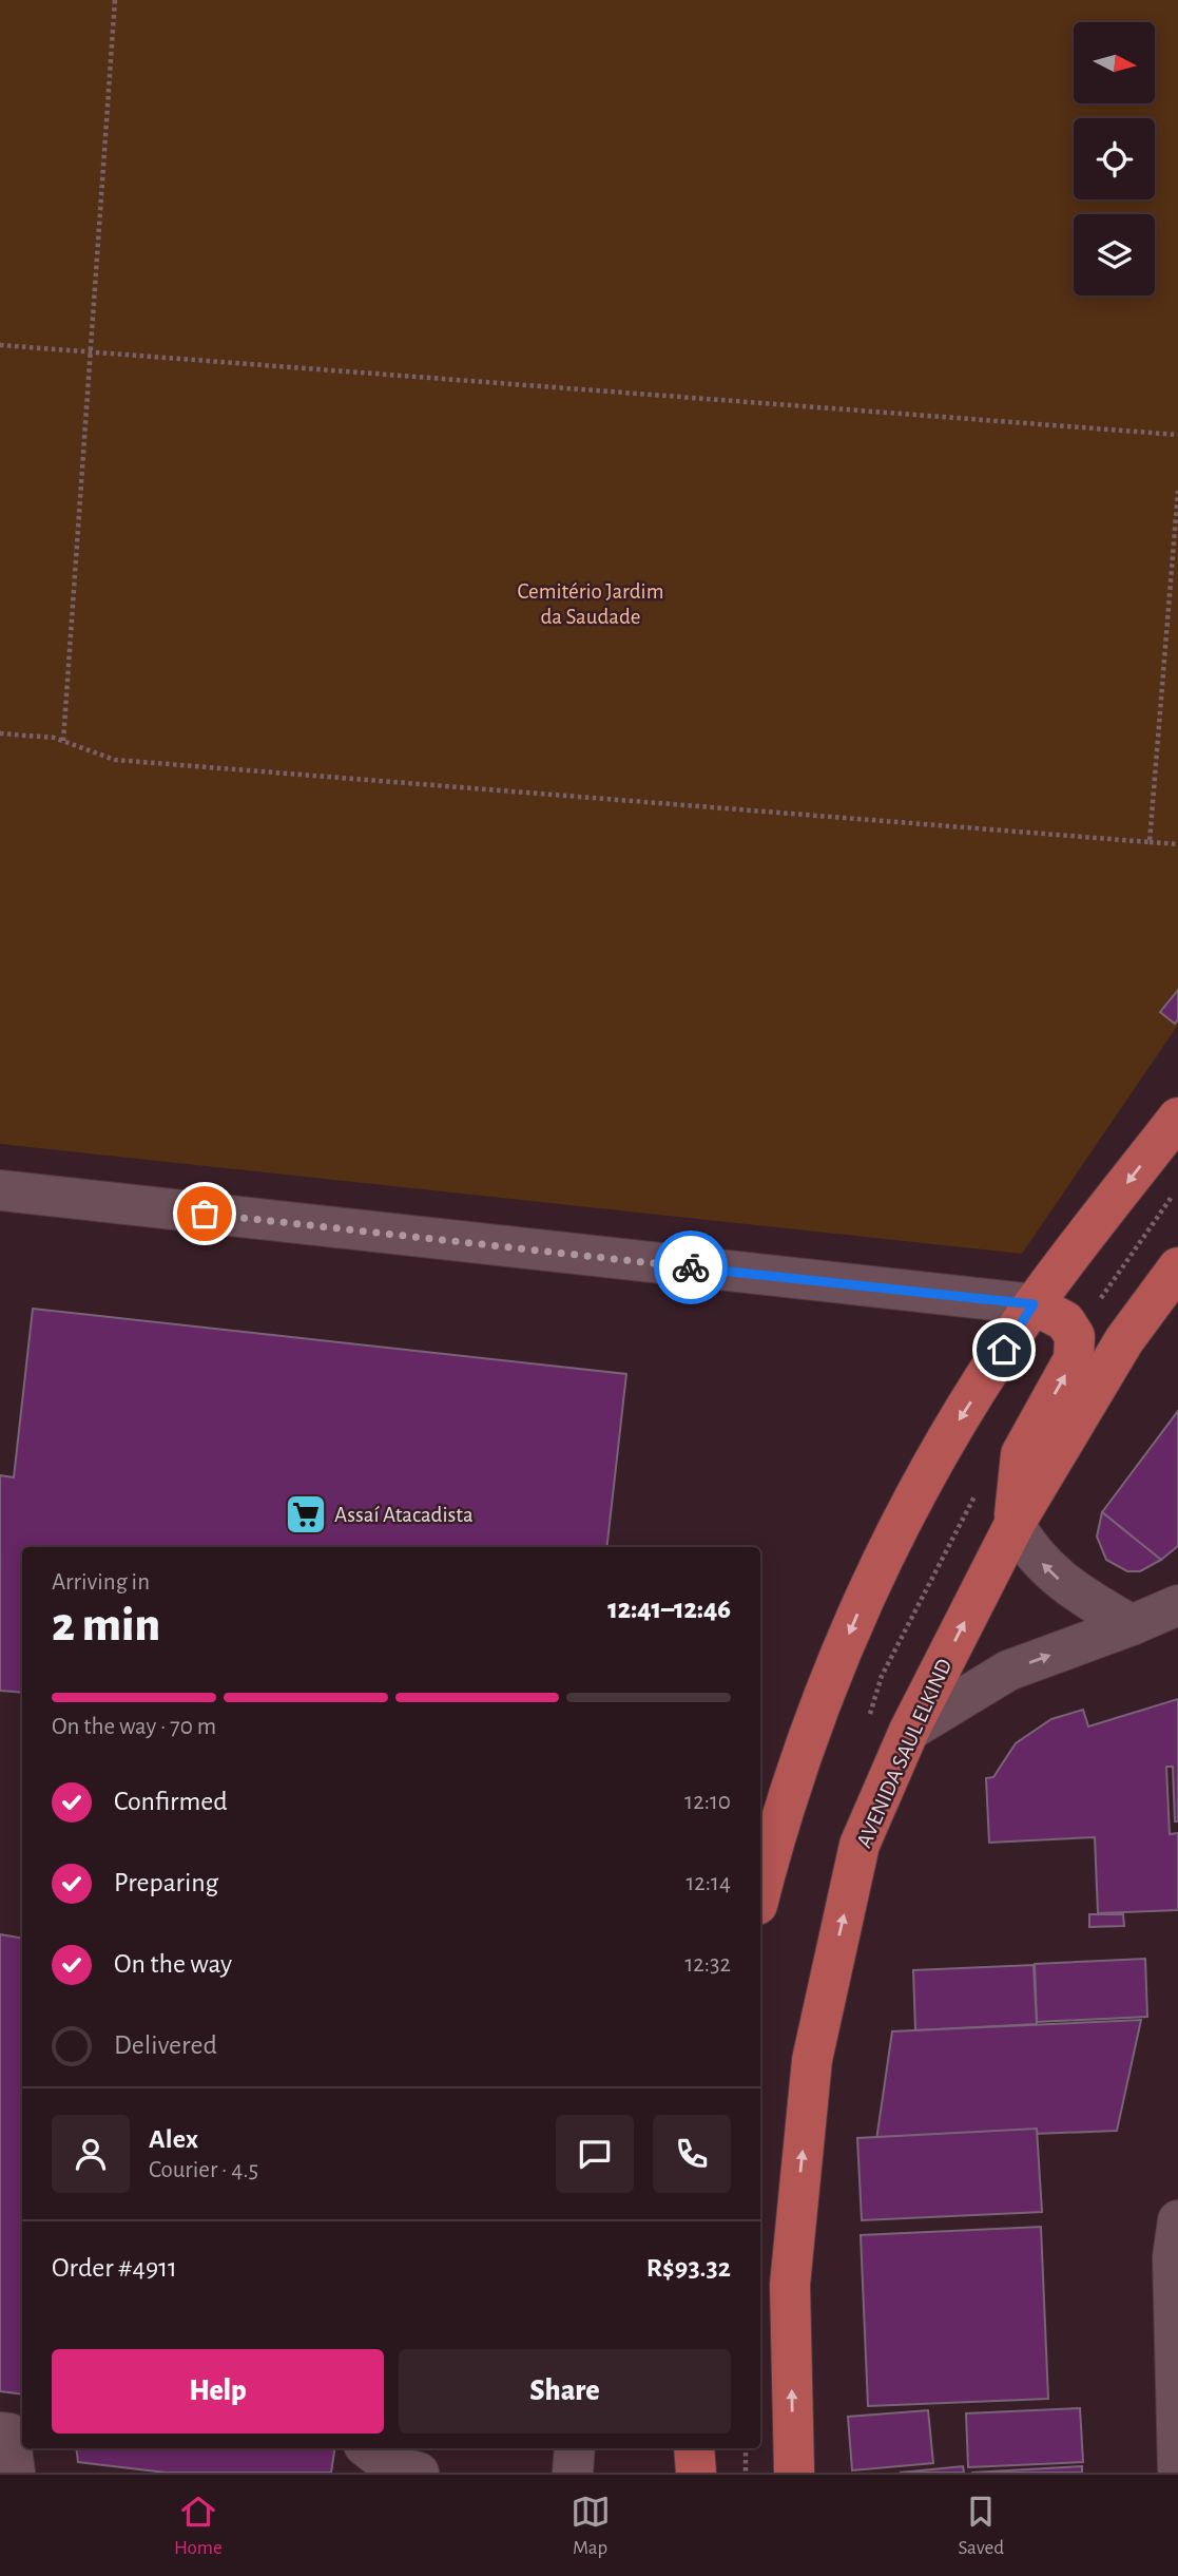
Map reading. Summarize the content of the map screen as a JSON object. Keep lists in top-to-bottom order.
{
  "streets": {
    "main road": ["AVENIDA SAUL ELKIND"]
  },
  "parks": ["Cemitério Jardim da Saudade"],
  "places": {
    "supermarket": ["Assaí Atacadista"]
  },
  "north": "right",
  "page": {
    "heading": ["2 min", "Arriving in", "12:41–12:46"],
    "panel": [
      "Alex",
      "Courier · 4.5",
      "Order #4911",
      "R$93.32"
    ],
    "bar": "On the way · 70 m",
    "list": [
      ["Confirmed", "12:10"],
      ["Preparing", "12:14"],
      ["On the way", "12:32"],
      "Delivered"
    ],
    "buttons": ["Help", "Share"],
    "tabs": ["Home", "Map", "Saved"]
  }
}
